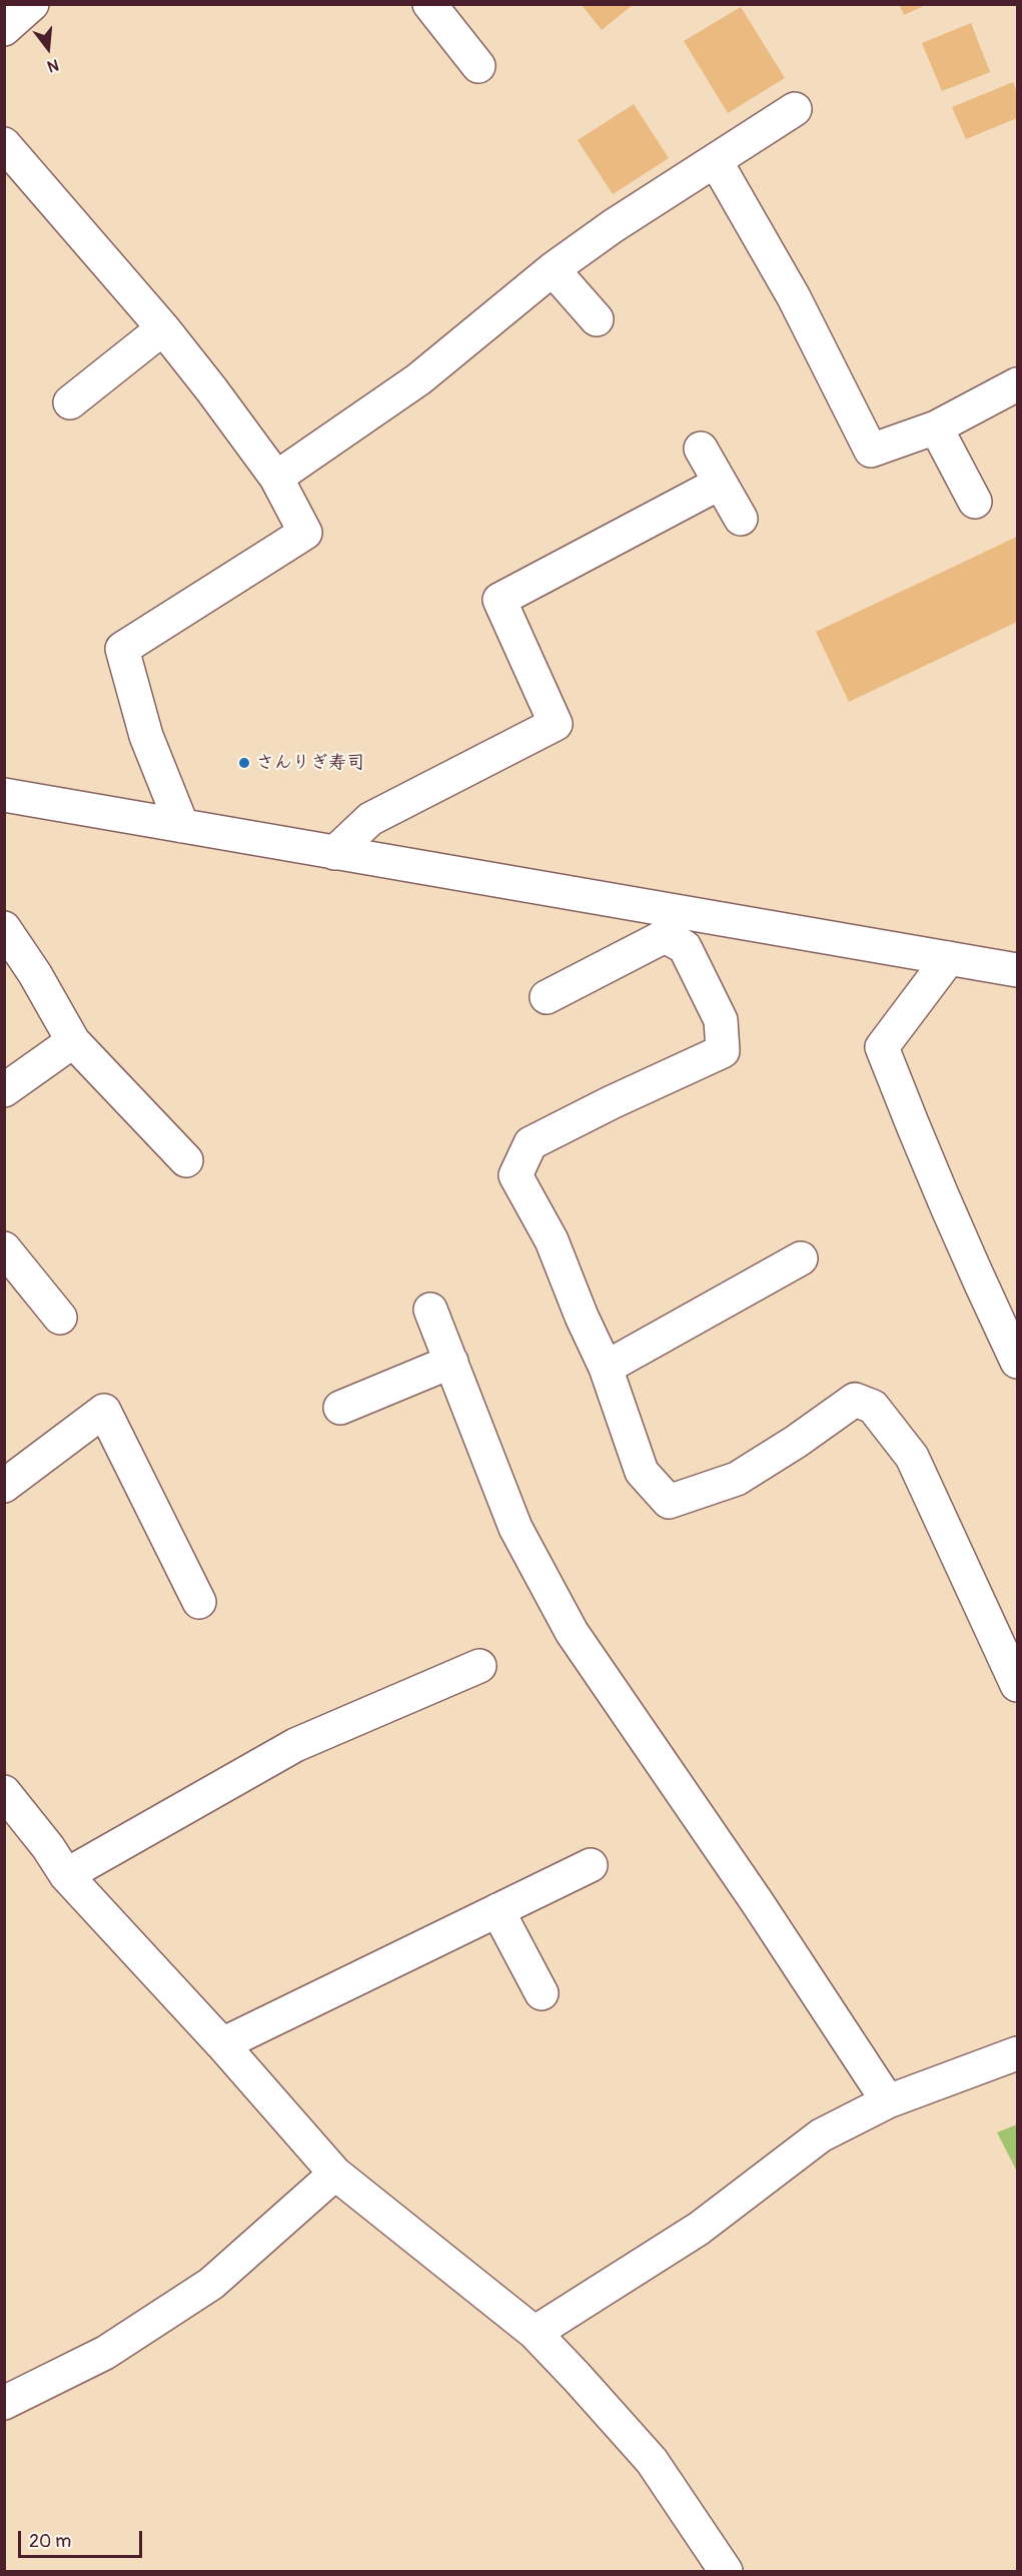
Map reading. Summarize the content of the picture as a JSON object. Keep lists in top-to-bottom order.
{
  "places": ["さんりぎ寿司"],
  "scale_bar": "20 m",
  "north": "bottom"
}
